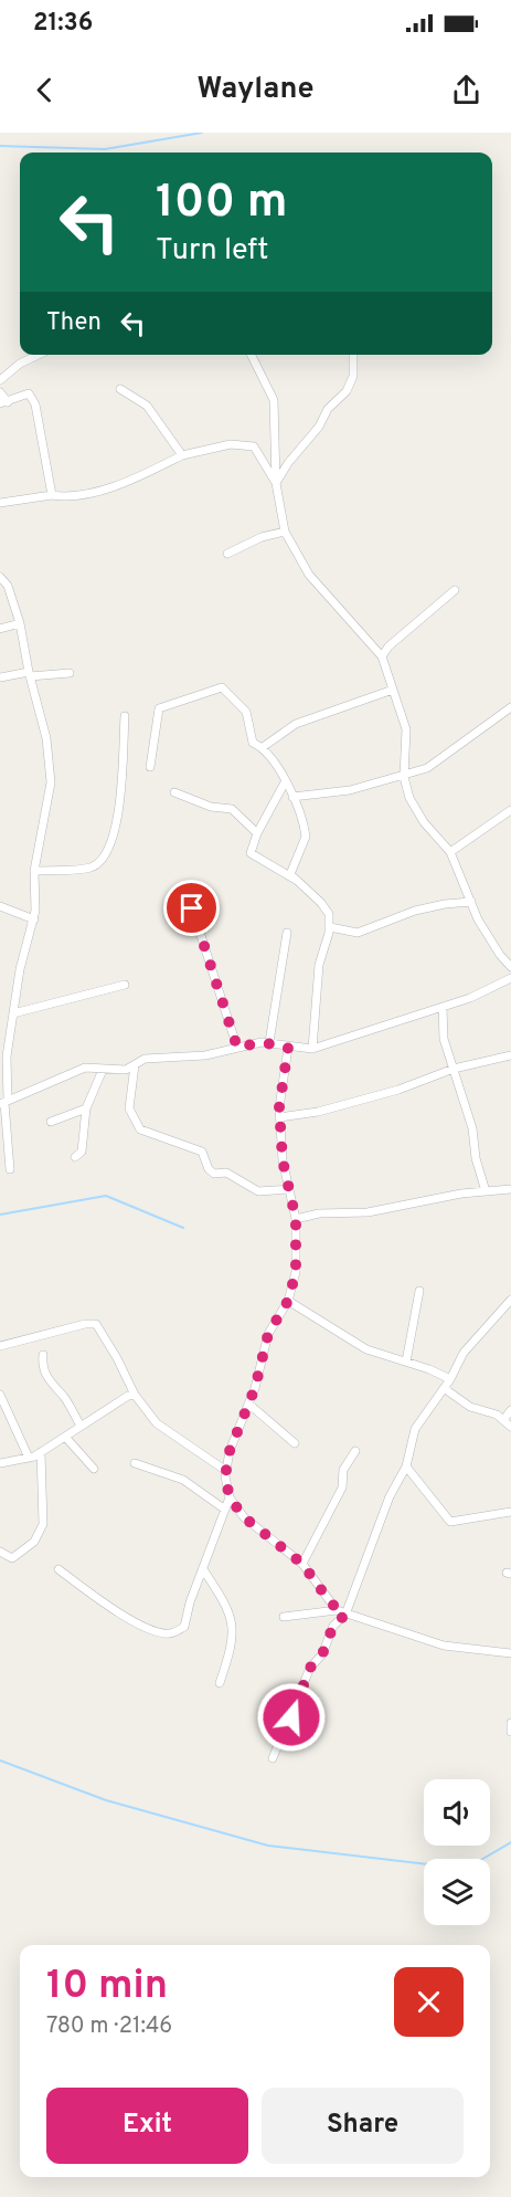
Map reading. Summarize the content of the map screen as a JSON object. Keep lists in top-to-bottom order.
{
  "page": {
    "status": "21:36",
    "header": "Waylane",
    "turn": ["100 m", "Turn left"],
    "then": "Then",
    "heading": ["10 min", "780 m · 21:46"],
    "buttons": ["Exit", "Share"]
  }
}
